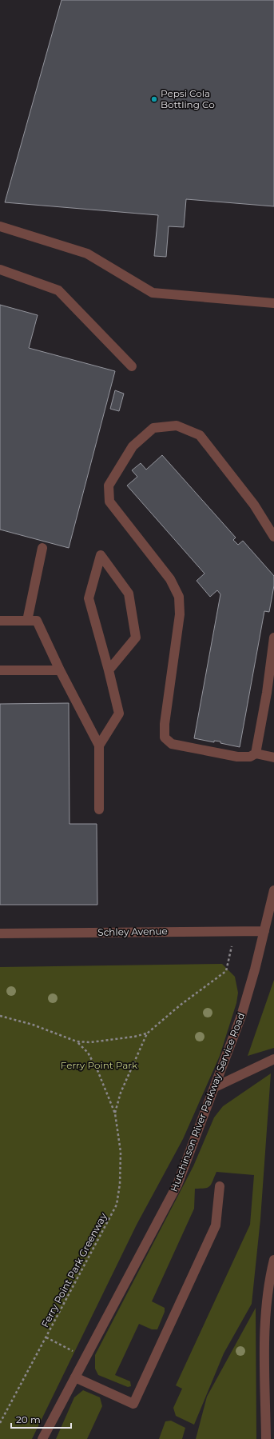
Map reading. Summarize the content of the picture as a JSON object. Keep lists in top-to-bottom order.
{
  "streets": {
    "street": ["Schley Avenue", "Hutchinson River Parkway Service Road"],
    "path": ["Ferry Point Park Greenway"]
  },
  "crossings": [
    ["Schley Avenue", "Hutchinson River Parkway Service Road"]
  ],
  "parks": ["Ferry Point Park"],
  "places": ["Pepsi Cola Bottling Co"],
  "scale_bar": "20 m"
}
